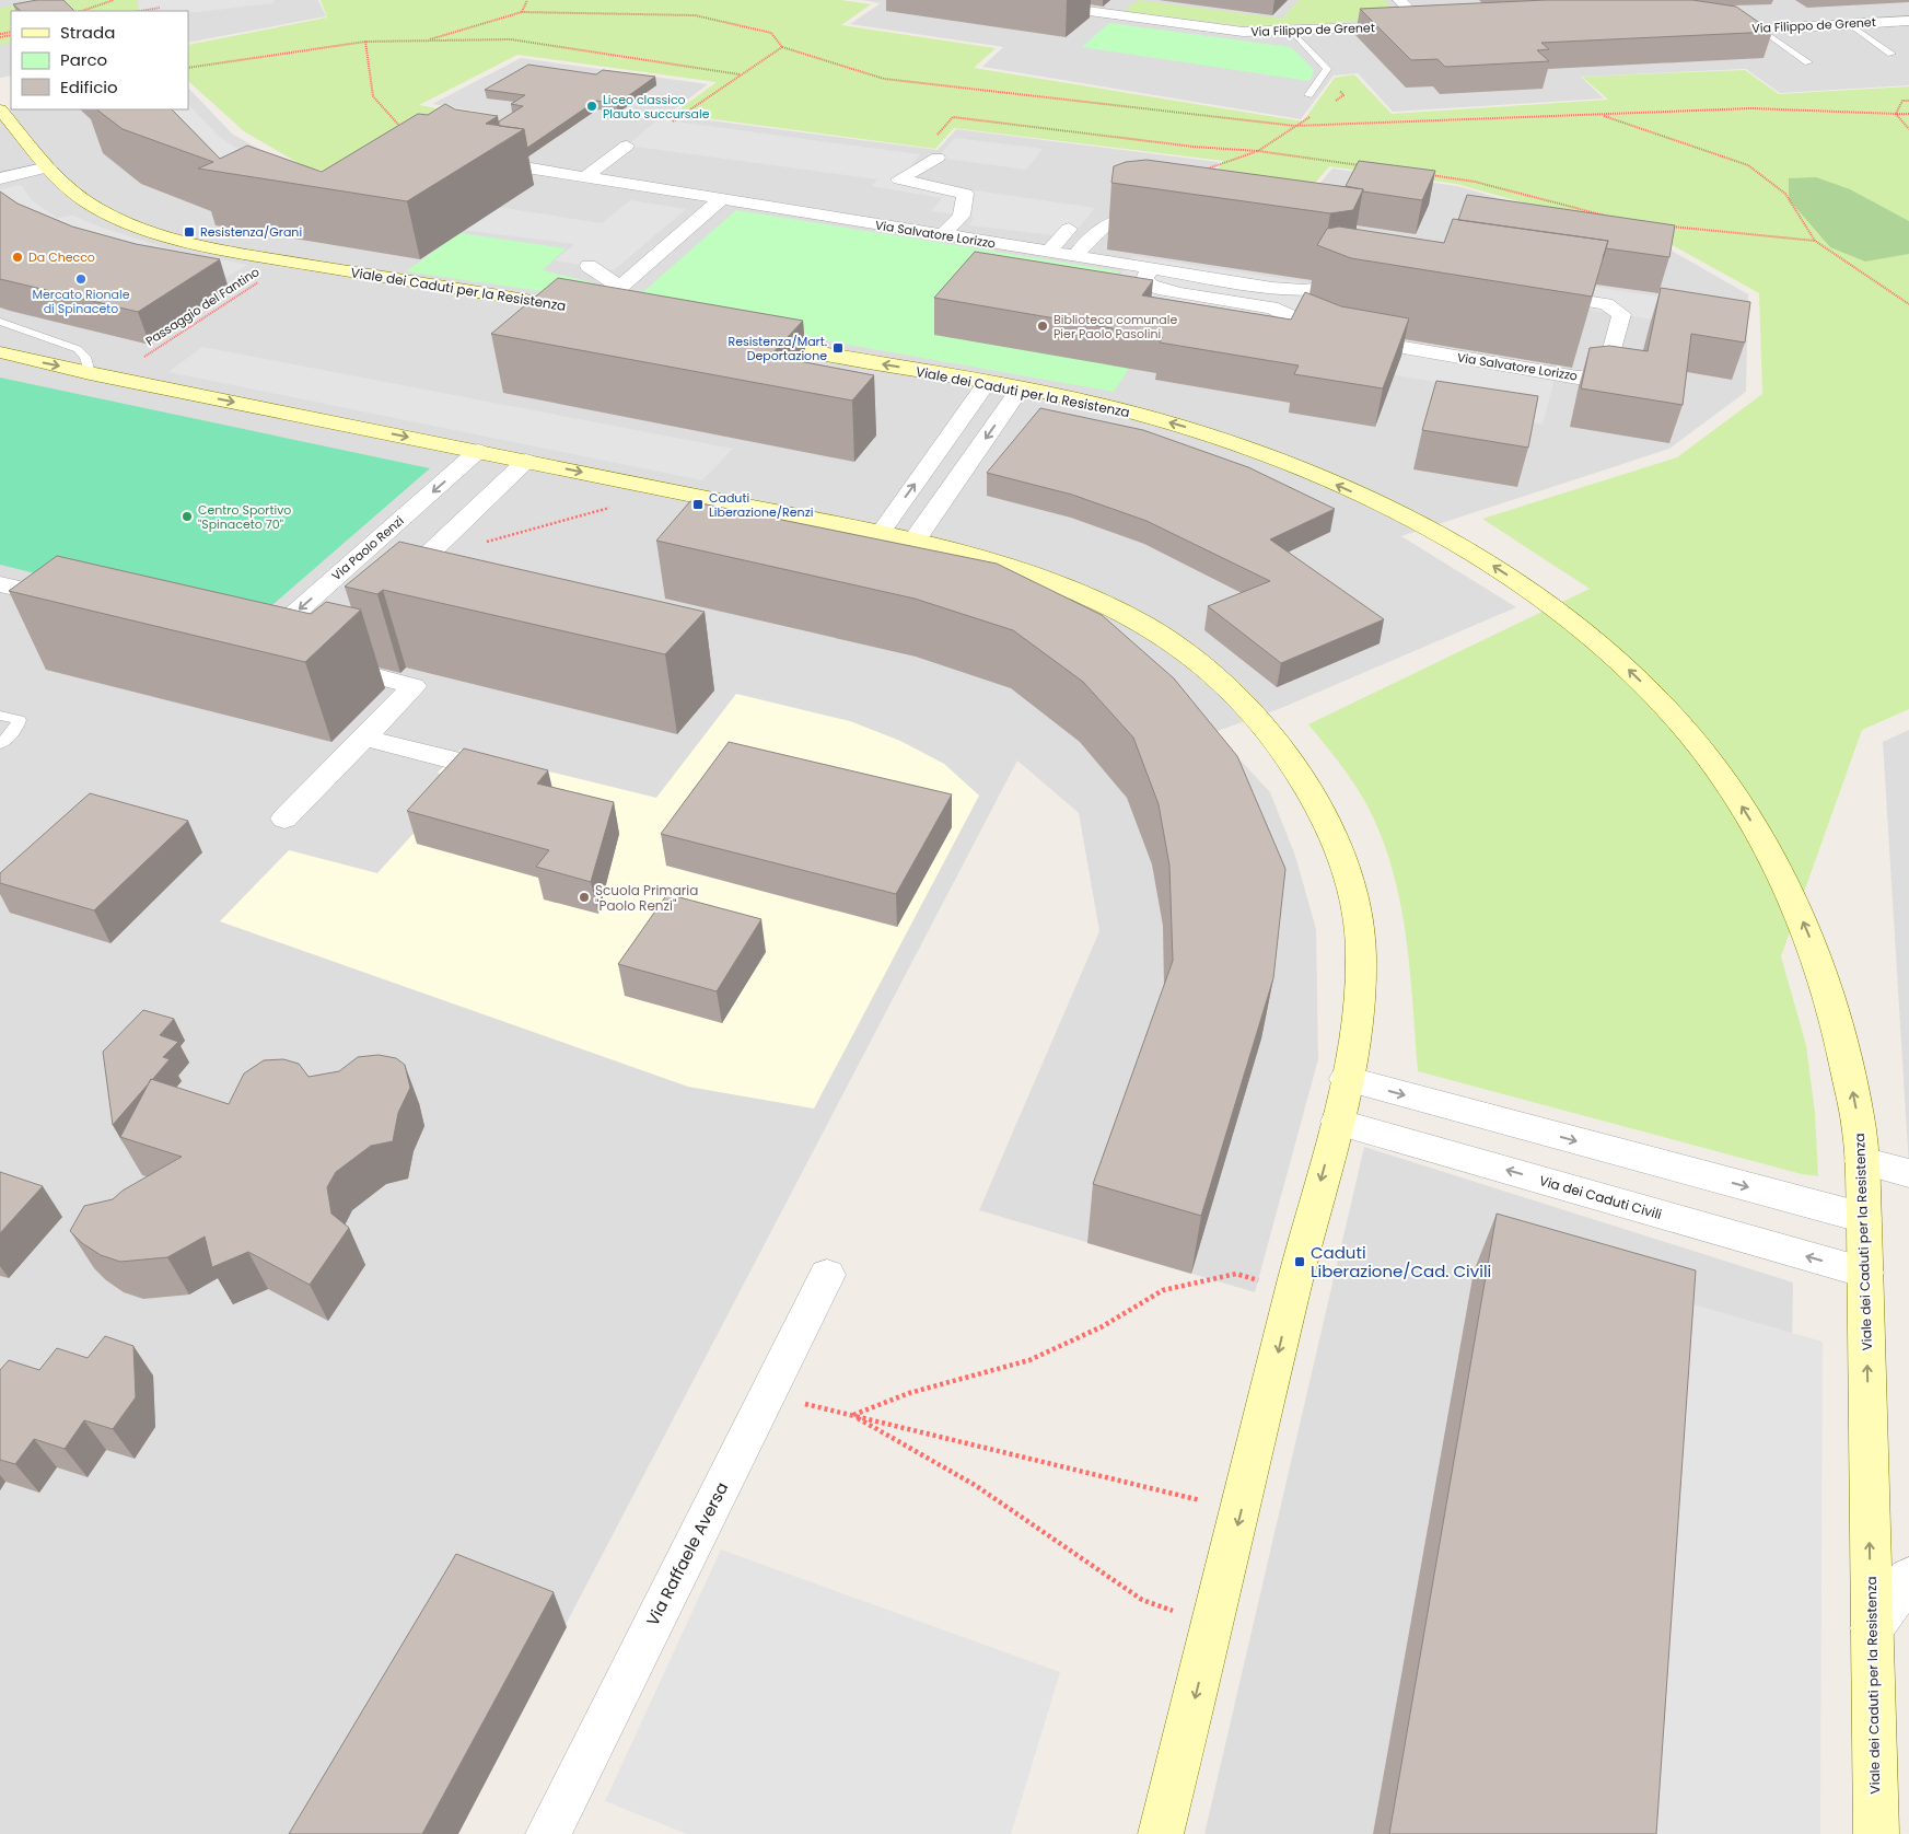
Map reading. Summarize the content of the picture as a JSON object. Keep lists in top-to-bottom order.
{
  "streets": {
    "street": [
      "Via Filippo de Grenet",
      "Via Salvatore Lorizzo",
      "Viale dei Caduti per la Resistenza",
      "Via Paolo Renzi",
      "Via dei Caduti Civili",
      "Via Raffaele Aversa"
    ],
    "path": ["Passaggio del Fantino"]
  },
  "crossings": [
    ["Viale dei Caduti per la Resistenza", "Passaggio del Fantino"],
    ["Viale dei Caduti per la Resistenza", "Via dei Caduti Civili"]
  ],
  "one_way": ["Viale dei Caduti per la Resistenza"],
  "places": {
    "other": [
      "Liceo classico Plauto succursale",
      "Da Checco",
      "Mercato Rionale di Spinaceto",
      "Biblioteca comunale Pier Paolo Pasolini",
      "Centro Sportivo \"Spinaceto 70\"",
      "Scuola Primaria \"Paolo Renzi\""
    ],
    "transit": [
      "Resistenza/Grani",
      "Resistenza/Mart. Deportazione",
      "Caduti Liberazione/Renzi",
      "Caduti Liberazione/Cad. Civili"
    ]
  },
  "legend": ["Strada", "Parco", "Edificio"]
}
